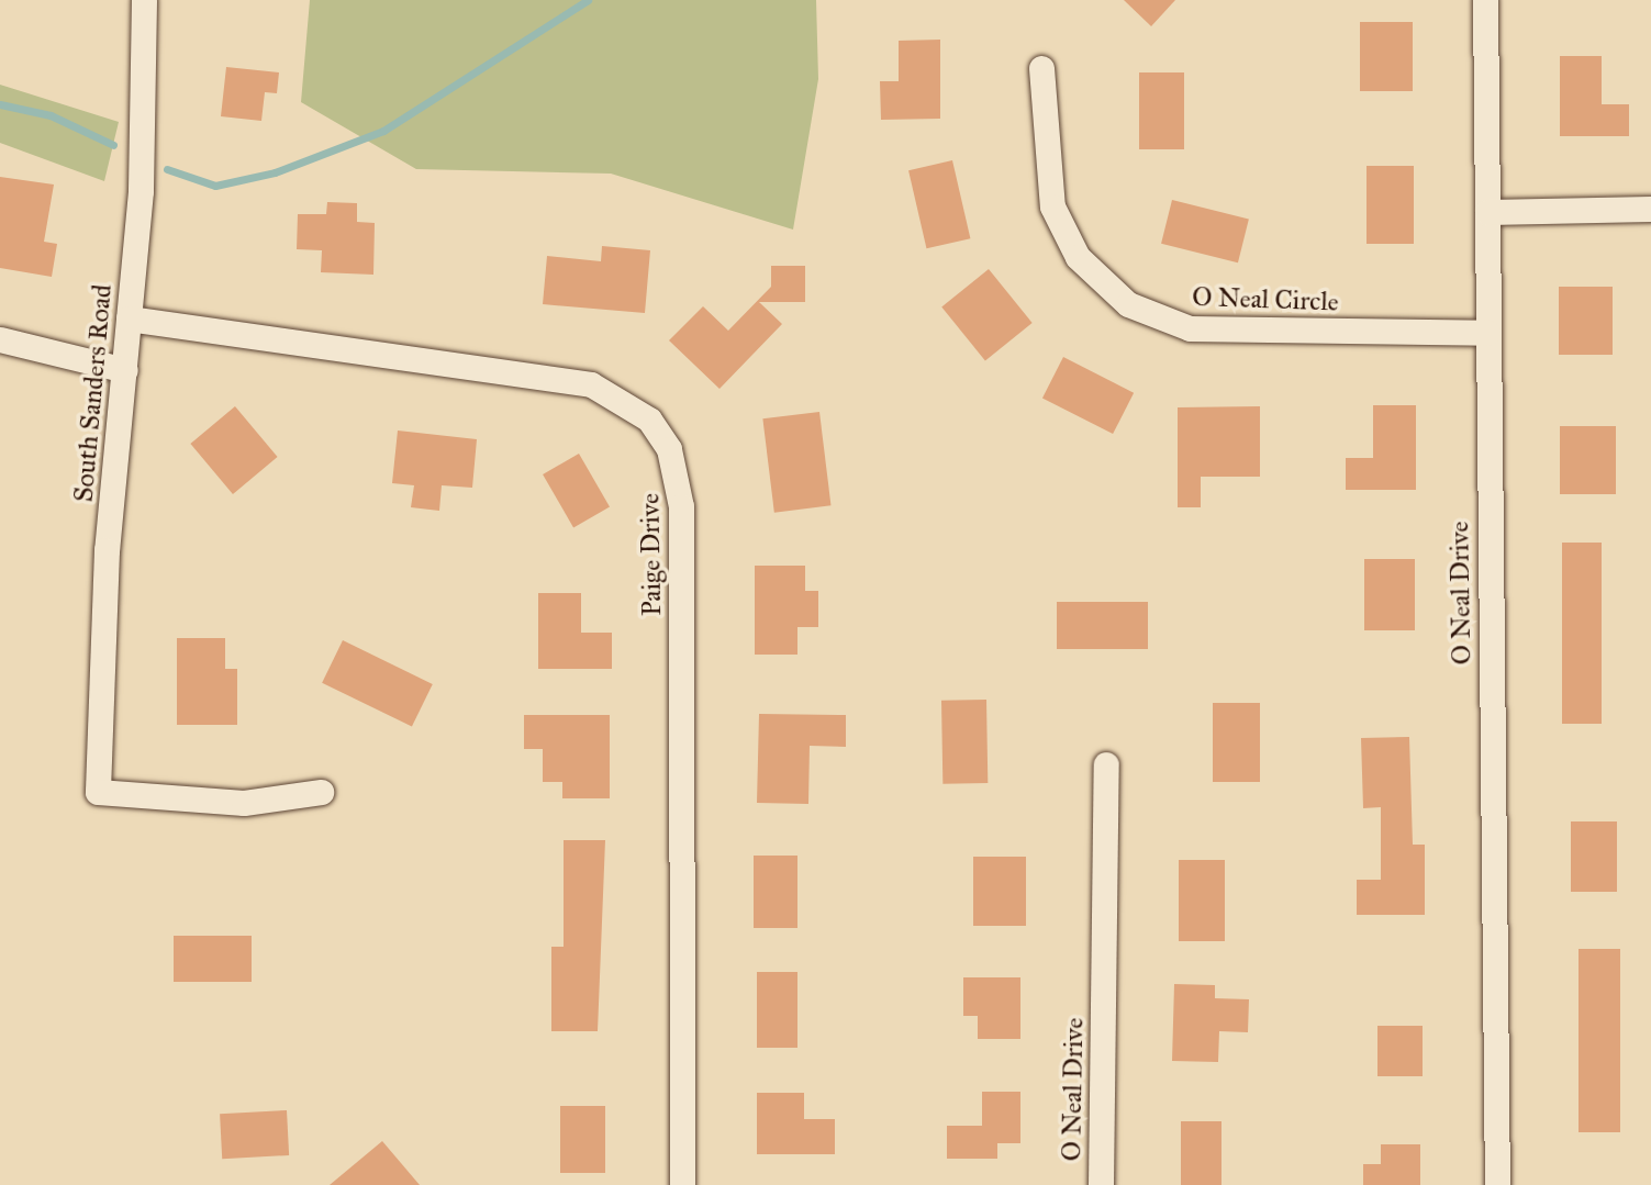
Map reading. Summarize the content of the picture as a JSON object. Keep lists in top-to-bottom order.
{
  "streets": {
    "street": [
      "O Neal Circle",
      "South Sanders Road",
      "Paige Drive",
      "O Neal Drive"
    ]
  },
  "crossings": [
    ["O Neal Circle", "O Neal Drive"],
    ["South Sanders Road", "Paige Drive"]
  ]
}
